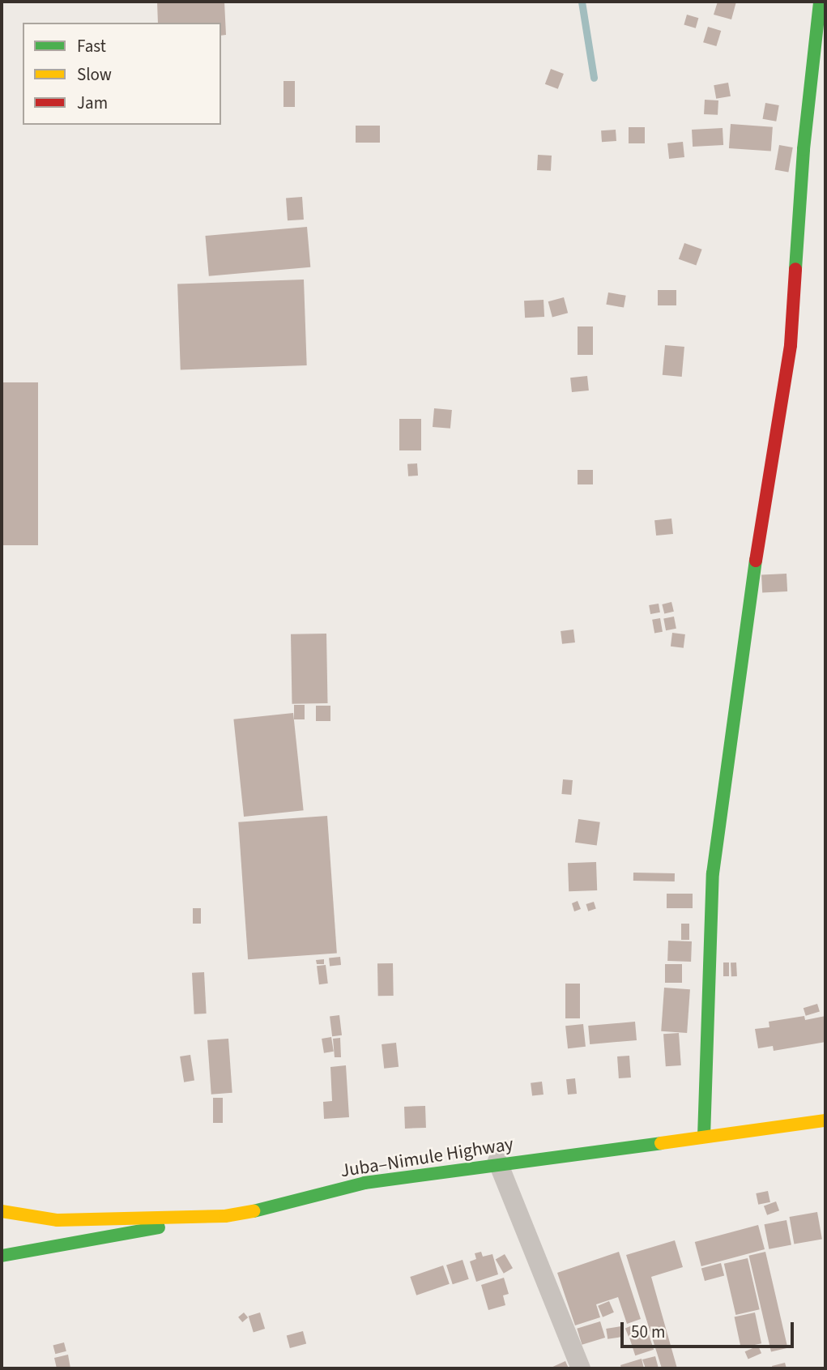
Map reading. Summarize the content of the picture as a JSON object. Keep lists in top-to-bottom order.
{
  "streets": {
    "street": ["Juba–Nimule Highway"]
  },
  "legend": ["Fast", "Slow", "Jam"],
  "scale_bar": "50 m"
}
